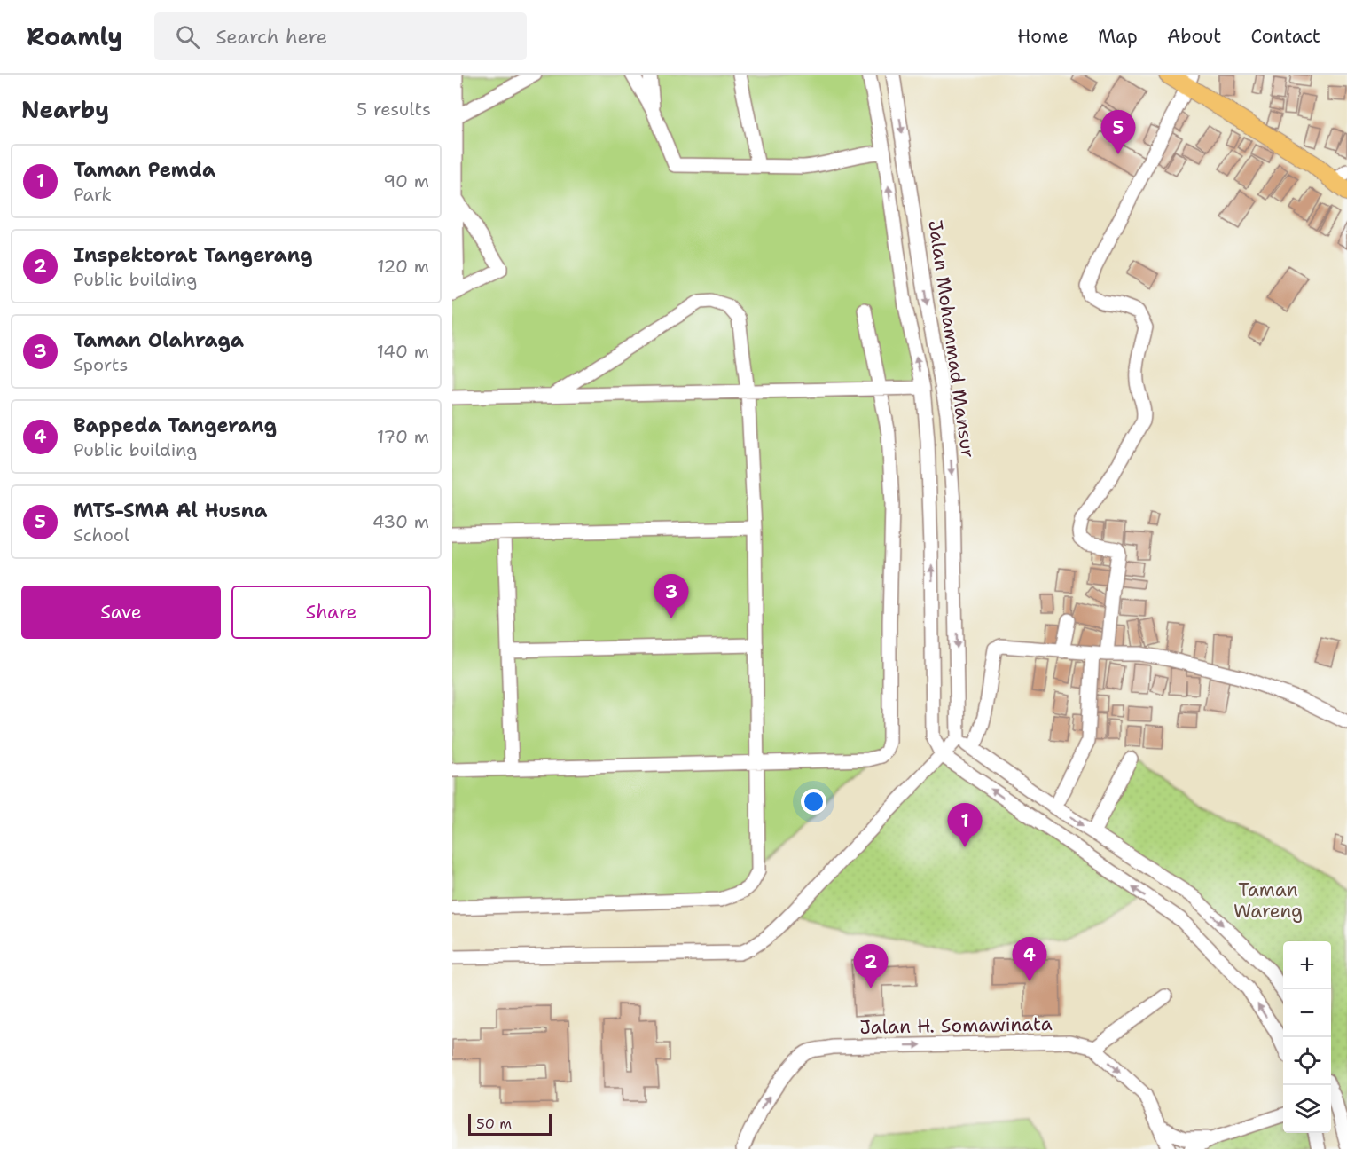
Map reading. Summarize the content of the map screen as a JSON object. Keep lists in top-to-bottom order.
{
  "streets": {
    "street": ["Jalan Mohammad Mansur", "Jalan H. Somawinata"]
  },
  "one_way": ["Jalan H. Somawinata"],
  "parks": ["Taman Wareng"],
  "scale_bar": "50 m",
  "page": {
    "header": "Roamly",
    "search": "Search here",
    "nav": [
      "Home",
      "Map",
      "About",
      "Contact"
    ],
    "heading": ["Nearby", "5 results"],
    "pins": [
      "5",
      "3",
      "1",
      "4",
      "2"
    ],
    "list": [
      {
        "mark": "1",
        "name": "Taman Pemda",
        "note": "Park",
        "value": "90 m"
      },
      {
        "mark": "2",
        "name": "Inspektorat Tangerang",
        "note": "Public building",
        "value": "120 m"
      },
      {
        "mark": "3",
        "name": "Taman Olahraga",
        "note": "Sports",
        "value": "140 m"
      },
      {
        "mark": "4",
        "name": "Bappeda Tangerang",
        "note": "Public building",
        "value": "170 m"
      },
      {
        "mark": "5",
        "name": "MTS-SMA Al Husna",
        "note": "School",
        "value": "430 m"
      }
    ],
    "buttons": ["Save", "Share"],
    "map_buttons": ["+", "−"],
    "scale": "50 m"
  }
}
